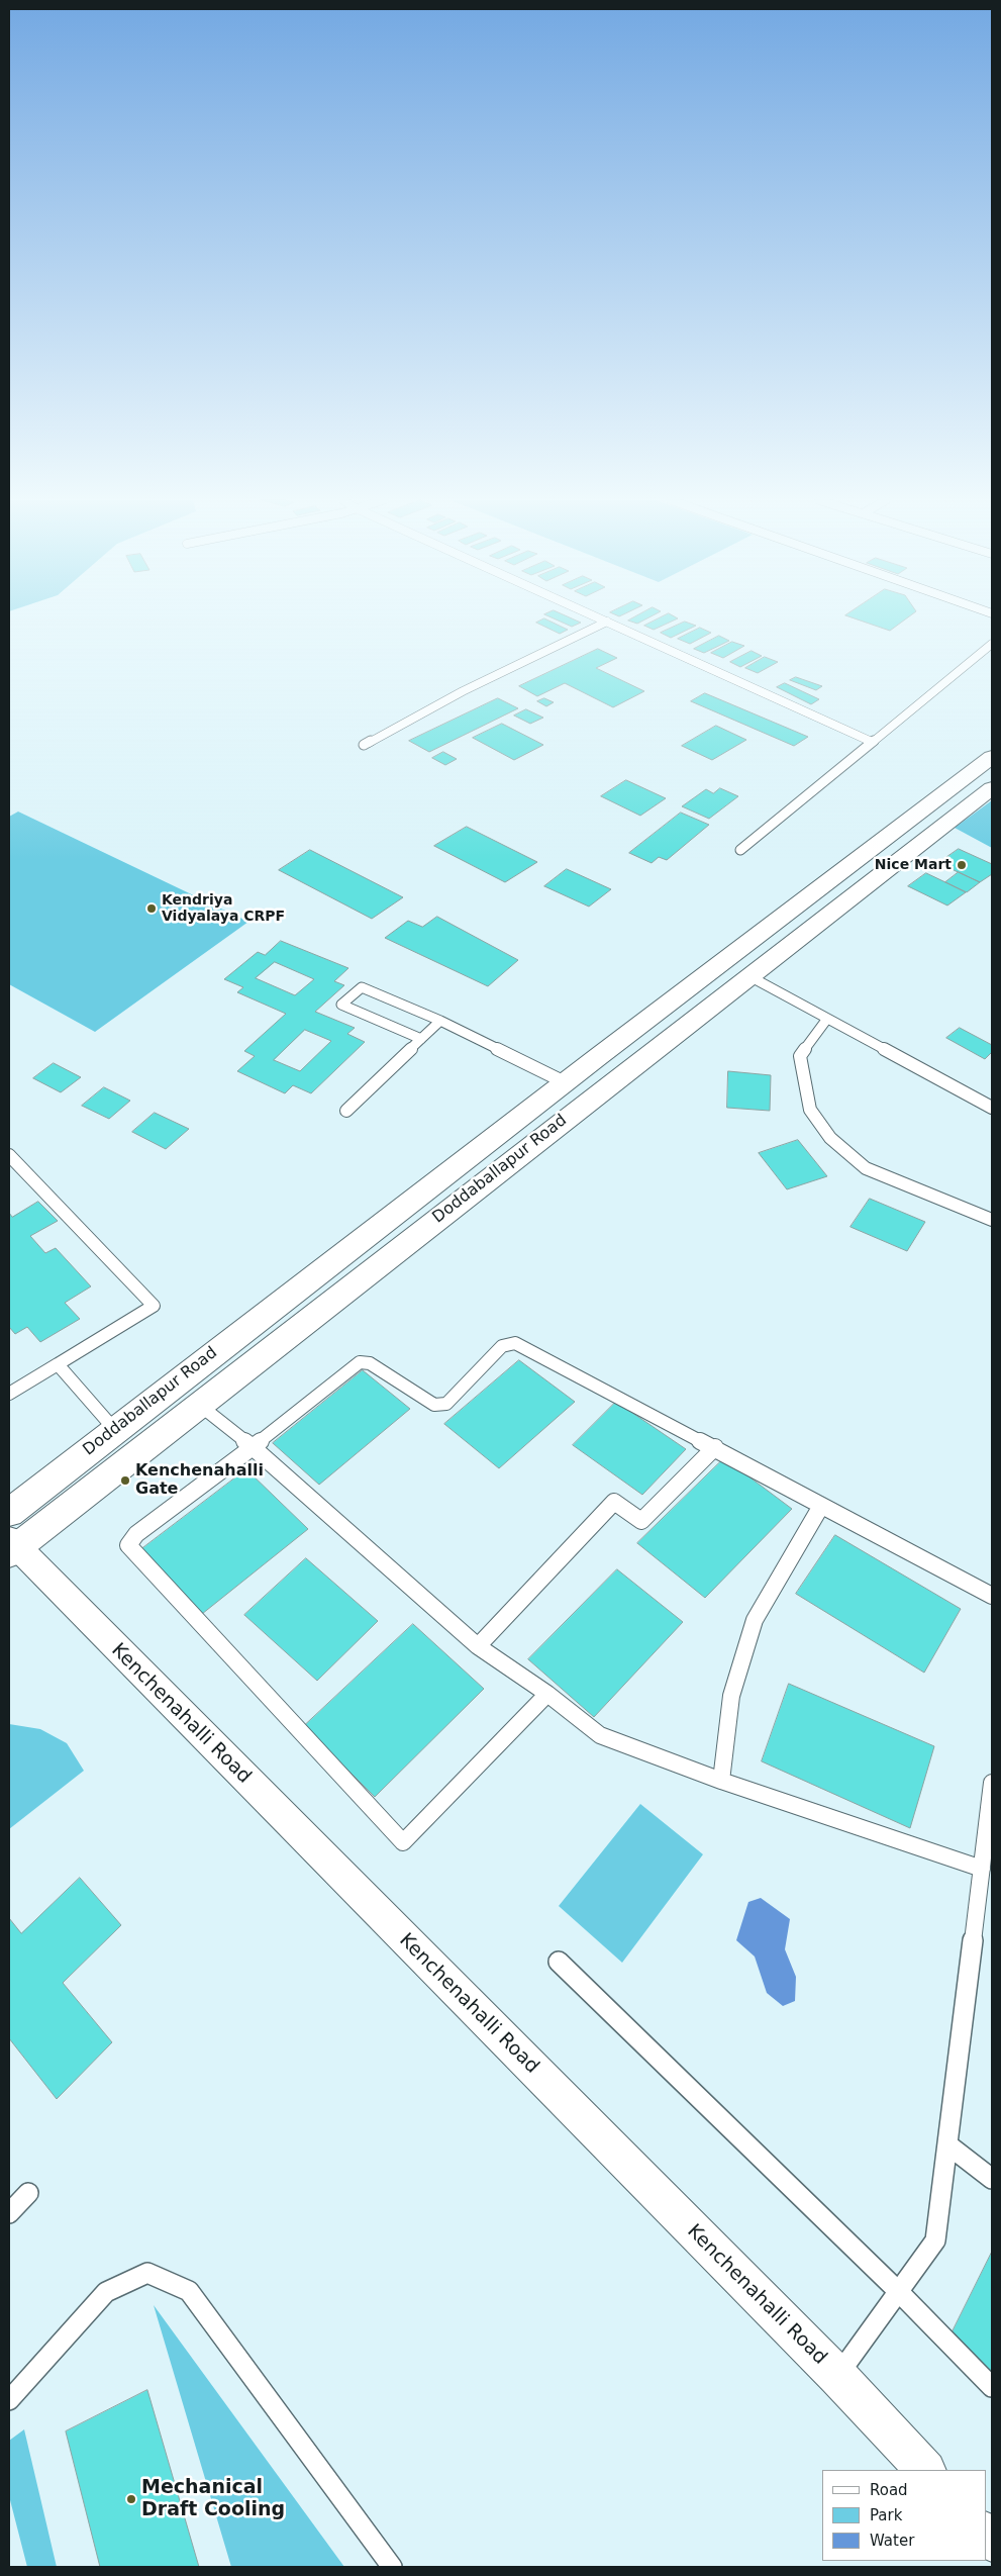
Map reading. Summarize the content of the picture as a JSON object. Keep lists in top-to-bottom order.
{
  "streets": {
    "main road": ["Doddaballapur Road"],
    "street": ["Kenchenahalli Road"]
  },
  "crossings": [
    ["Doddaballapur Road", "Kenchenahalli Road"]
  ],
  "places": [
    "Nice Mart",
    "Kendriya Vidyalaya CRPF",
    "Kenchenahalli Gate",
    "Mechanical Draft Cooling"
  ],
  "legend": ["Road", "Park", "Water"]
}
